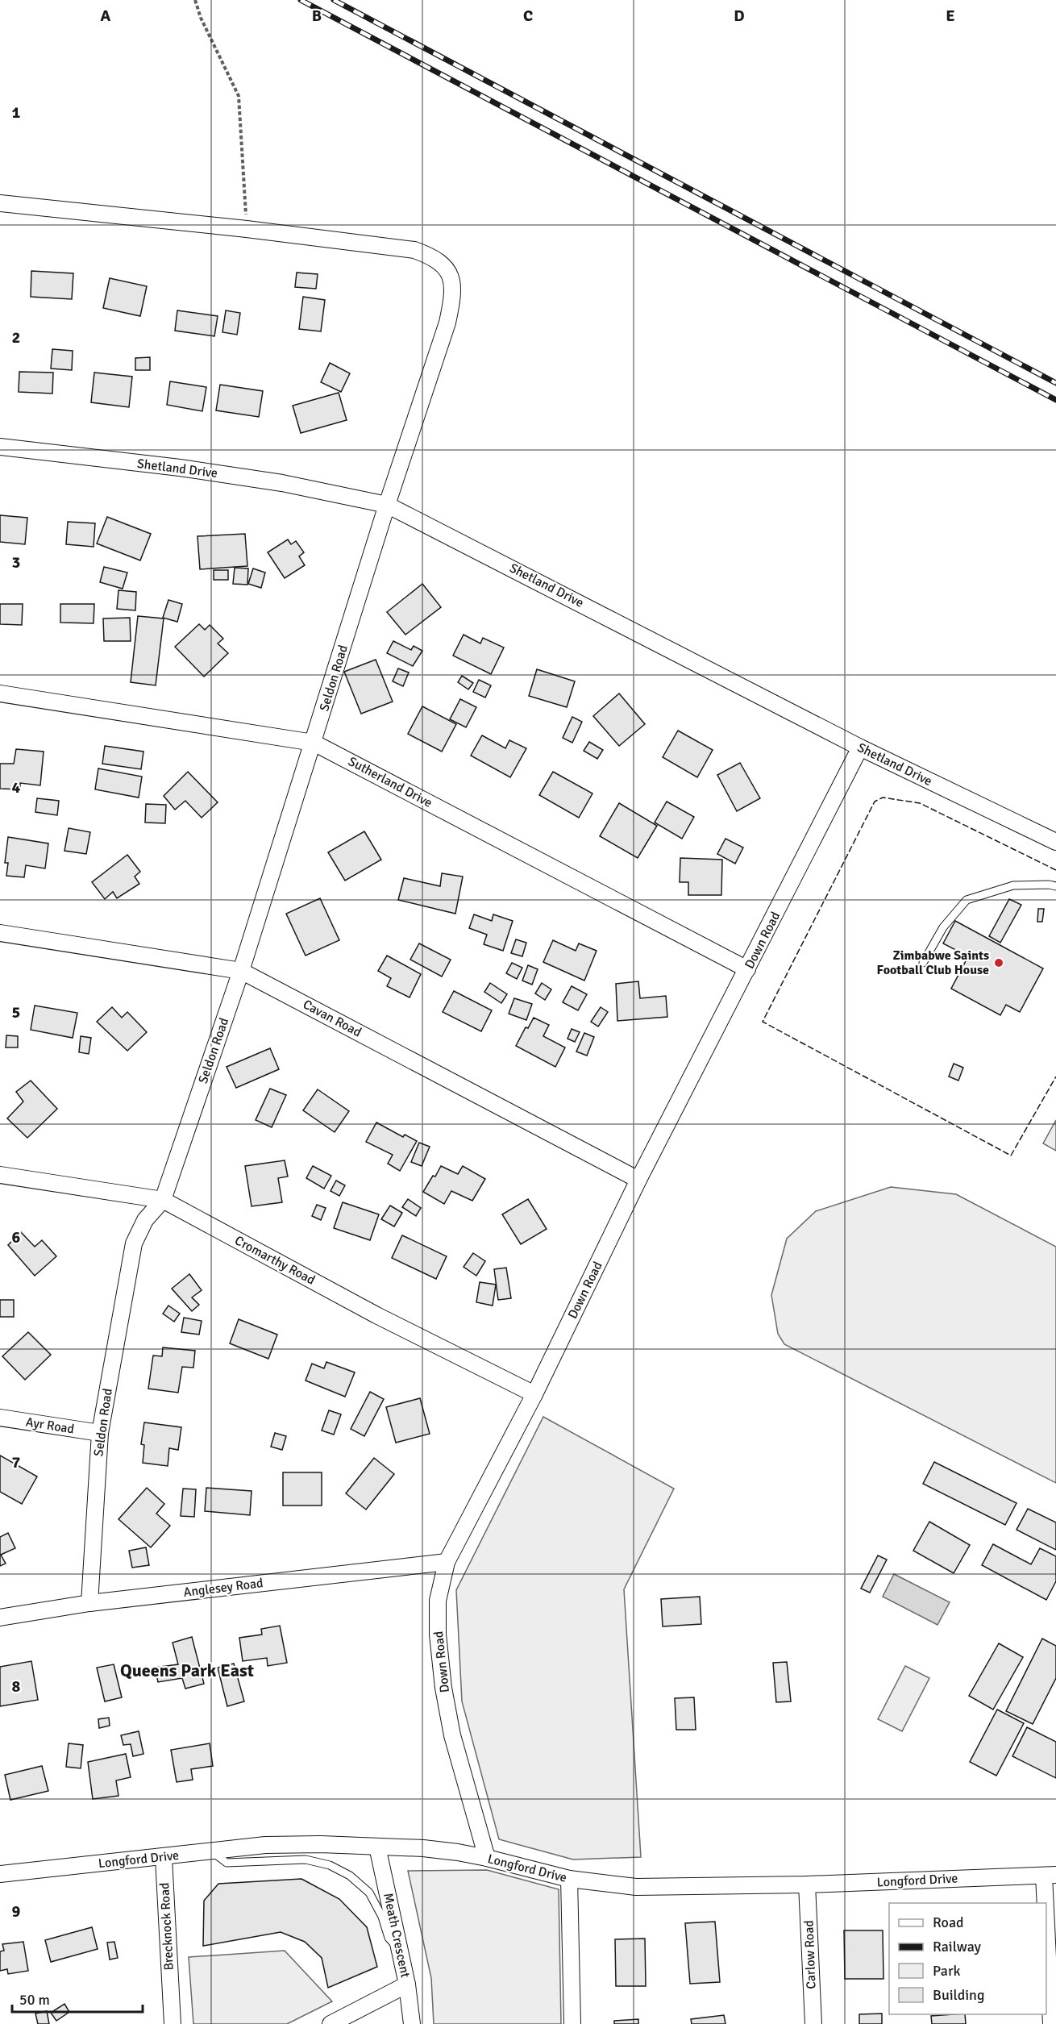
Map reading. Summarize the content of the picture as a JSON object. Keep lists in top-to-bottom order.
{
  "streets": {
    "street": [
      "Shetland Drive",
      "Seldon Road",
      "Sutherland Drive",
      "Down Road",
      "Cavan Road",
      "Cromarthy Road",
      "Ayr Road",
      "Anglesey Road",
      "Longford Drive",
      "Brecknock Road",
      "Meath Crescent",
      "Carlow Road"
    ]
  },
  "crossings": [
    ["Shetland Drive", "Seldon Road"],
    ["Shetland Drive", "Down Road"],
    ["Seldon Road", "Sutherland Drive"],
    ["Seldon Road", "Cavan Road"],
    ["Seldon Road", "Cromarthy Road"],
    ["Seldon Road", "Ayr Road"],
    ["Seldon Road", "Anglesey Road"],
    ["Sutherland Drive", "Down Road"],
    ["Down Road", "Cavan Road"],
    ["Down Road", "Cromarthy Road"],
    ["Down Road", "Anglesey Road"],
    ["Down Road", "Longford Drive"],
    ["Longford Drive", "Brecknock Road"],
    ["Longford Drive", "Meath Crescent"],
    ["Longford Drive", "Carlow Road"]
  ],
  "districts": ["Queens Park East"],
  "places": ["Zimbabwe Saints Football Club House"],
  "legend": [
    "Road",
    "Railway",
    "Park",
    "Building"
  ],
  "scale_bar": "50 m",
  "grid": {
    "columns": [
      "A",
      "B",
      "C",
      "D",
      "E"
    ],
    "rows": [
      "1",
      "2",
      "3",
      "4",
      "5",
      "6",
      "7",
      "8",
      "9"
    ]
  }
}
